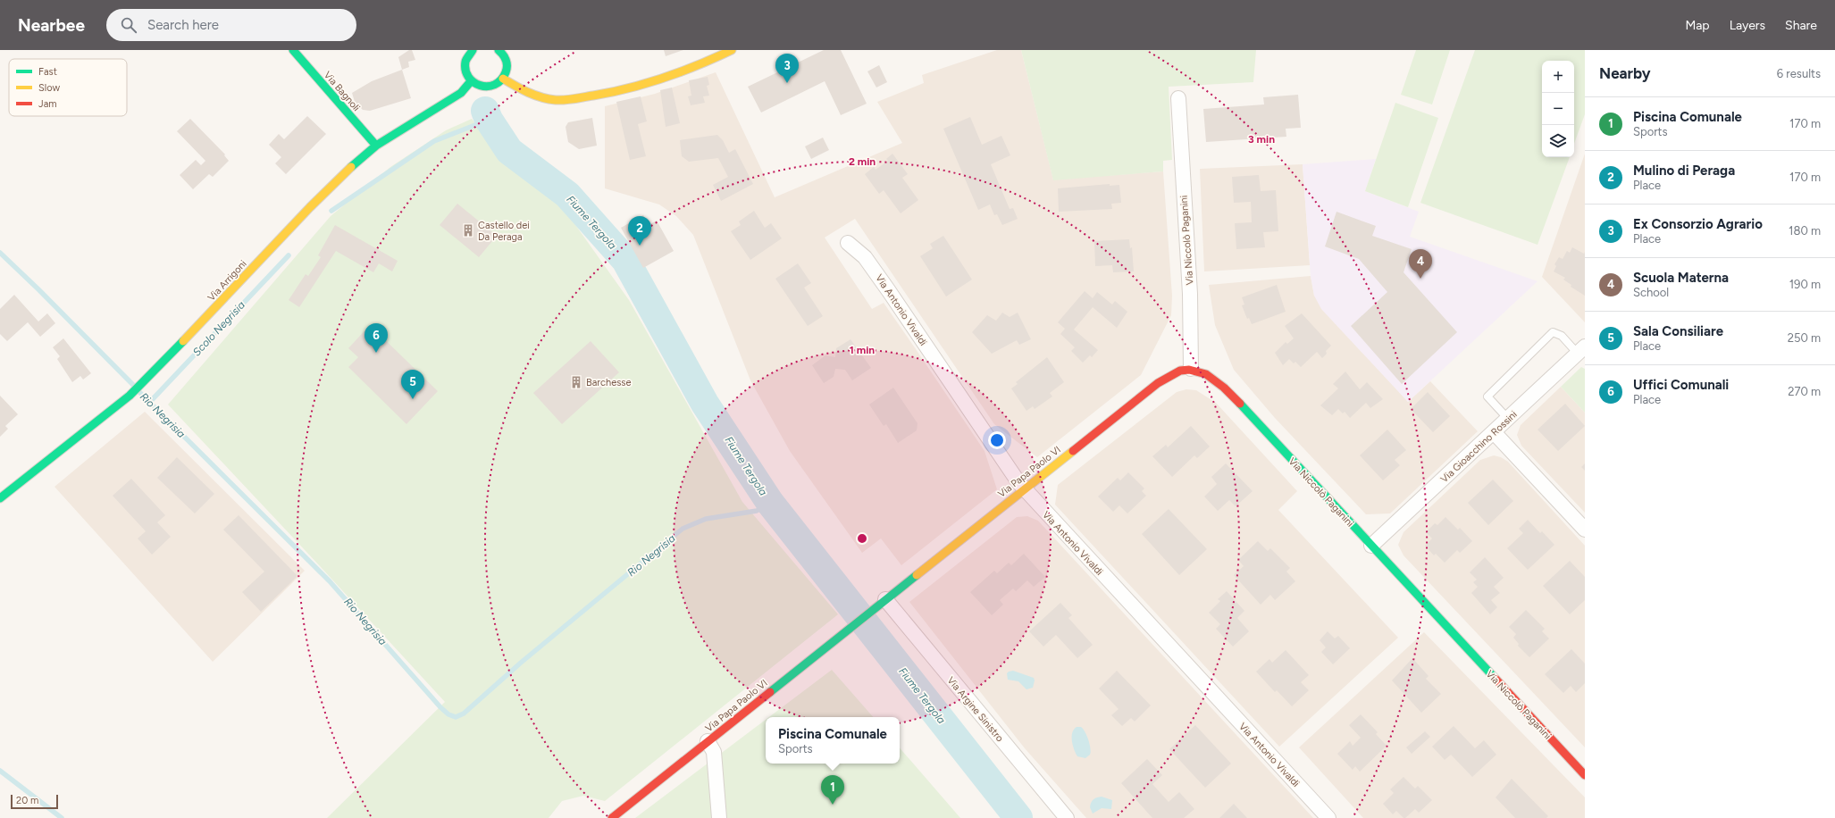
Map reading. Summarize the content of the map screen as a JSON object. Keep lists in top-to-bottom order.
{
  "streets": {
    "street": [
      "Via Bagnoli",
      "Via Niccolò Paganini",
      "Via Arrigoni",
      "Via Antonio Vivaldi",
      "Via Gioacchino Rossini",
      "Via Papa Paolo VI",
      "Via Argine Sinistro"
    ]
  },
  "crossings": [
    ["Via Bagnoli", "Via Arrigoni"],
    ["Via Niccolò Paganini", "Via Gioacchino Rossini"],
    ["Via Niccolò Paganini", "Via Papa Paolo VI"],
    ["Via Antonio Vivaldi", "Via Papa Paolo VI"],
    ["Via Papa Paolo VI", "Via Argine Sinistro"]
  ],
  "water": ["Fiume Tergola", "Scolo Negrisia", "Rio Negrisia"],
  "places": {
    "building": ["Castello dei Da Peraga", "Barchesse"]
  },
  "legend": ["Fast", "Slow", "Jam"],
  "scale_bar": "20 m",
  "page": {
    "header": "Nearbee",
    "search": "Search here",
    "nav": ["Map", "Layers", "Share"],
    "heading": ["Nearby", "6 results"],
    "pins": [
      "3",
      "2",
      "4",
      "6",
      "5",
      "1"
    ],
    "map_buttons": ["+", "−"],
    "list": [
      {
        "mark": "1",
        "name": "Piscina Comunale",
        "note": "Sports",
        "value": "170 m"
      },
      {
        "mark": "2",
        "name": "Mulino di Peraga",
        "note": "Place",
        "value": "170 m"
      },
      {
        "mark": "3",
        "name": "Ex Consorzio Agrario",
        "note": "Place",
        "value": "180 m"
      },
      {
        "mark": "4",
        "name": "Scuola Materna",
        "note": "School",
        "value": "190 m"
      },
      {
        "mark": "5",
        "name": "Sala Consiliare",
        "note": "Place",
        "value": "250 m"
      },
      {
        "mark": "6",
        "name": "Uffici Comunali",
        "note": "Place",
        "value": "270 m"
      }
    ],
    "popup": ["Piscina Comunale", "Sports"],
    "scale": "20 m"
  },
  "rings": ["3 min", "2 min", "1 min"]
}
